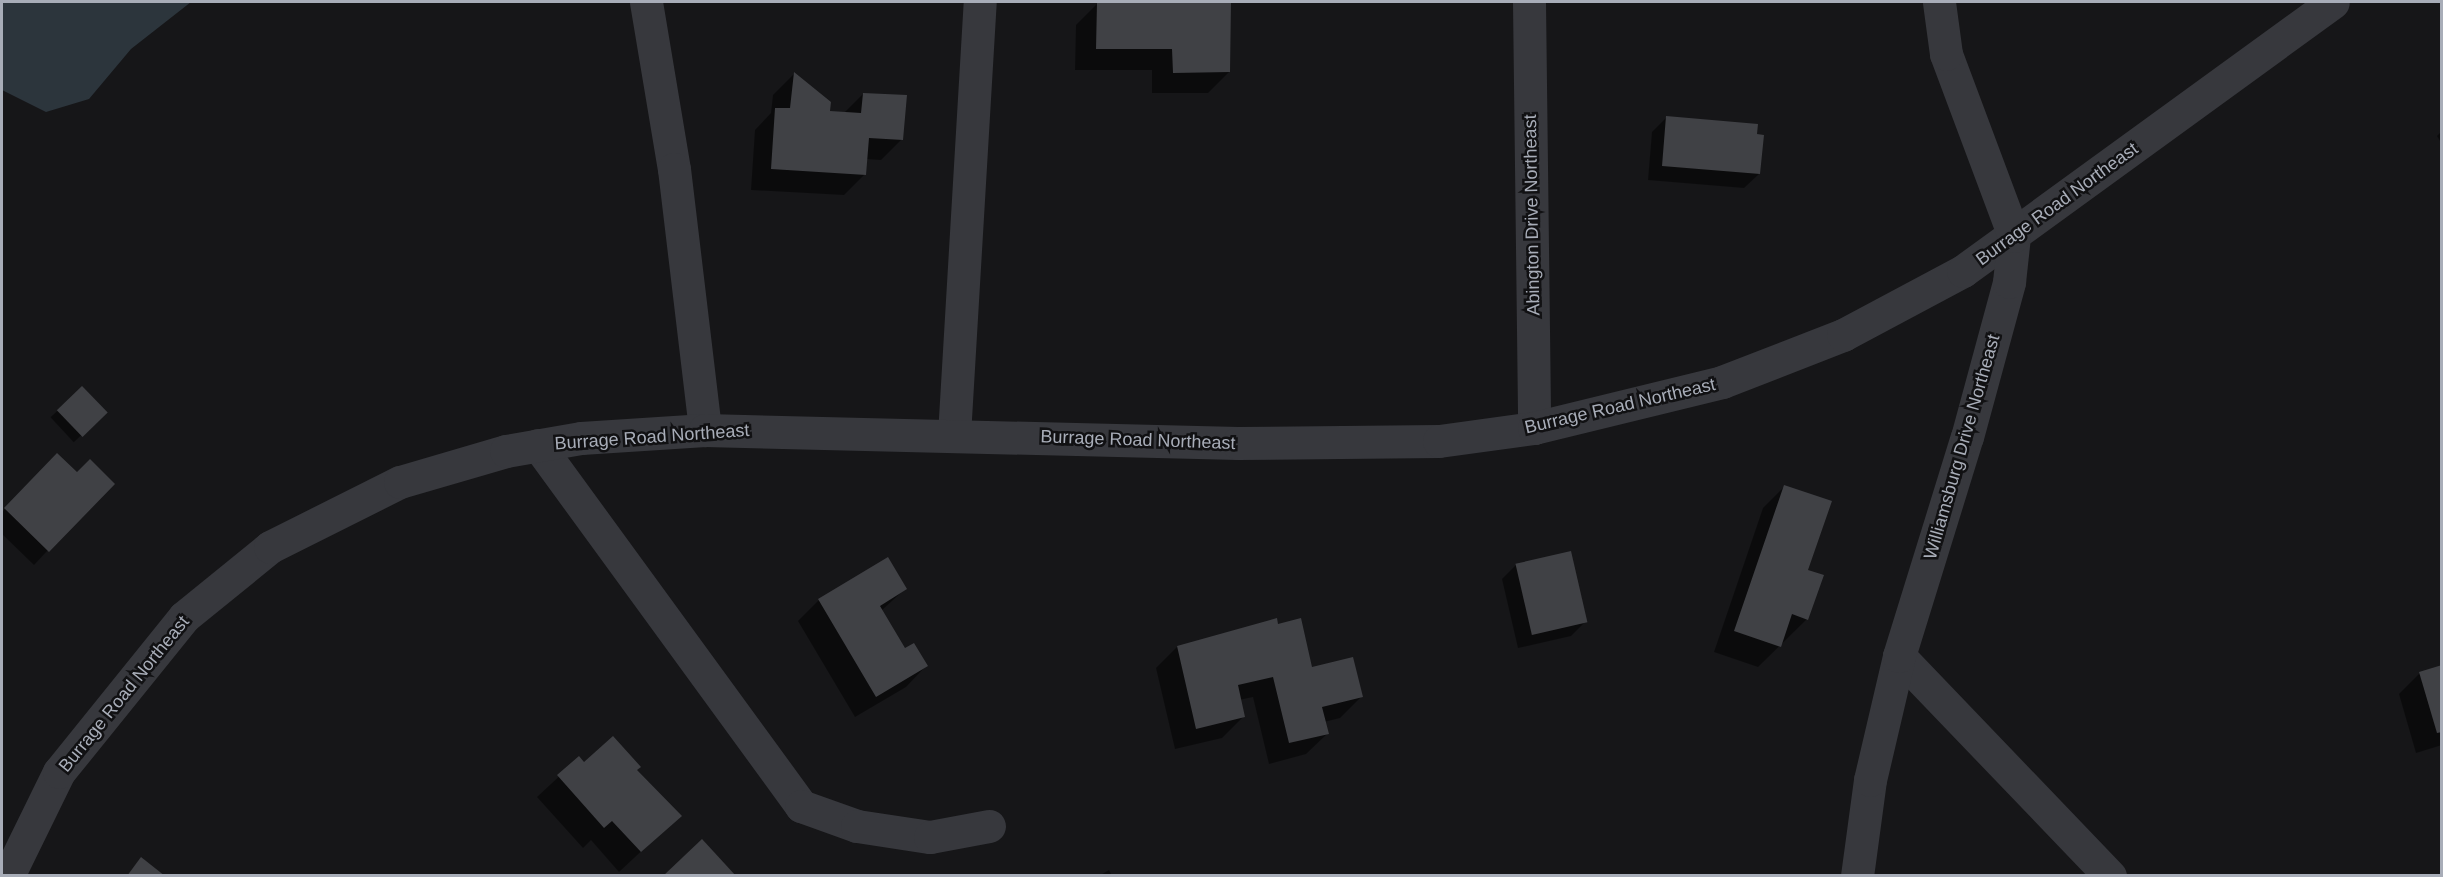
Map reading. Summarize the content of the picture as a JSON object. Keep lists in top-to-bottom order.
{
  "streets": {
    "street": ["Burrage Road Northeast", "Abington Drive Northeast", "Williamsburg Drive Northeast"]
  },
  "crossings": [
    ["Burrage Road Northeast", "Abington Drive Northeast"],
    ["Burrage Road Northeast", "Williamsburg Drive Northeast"]
  ]
}
